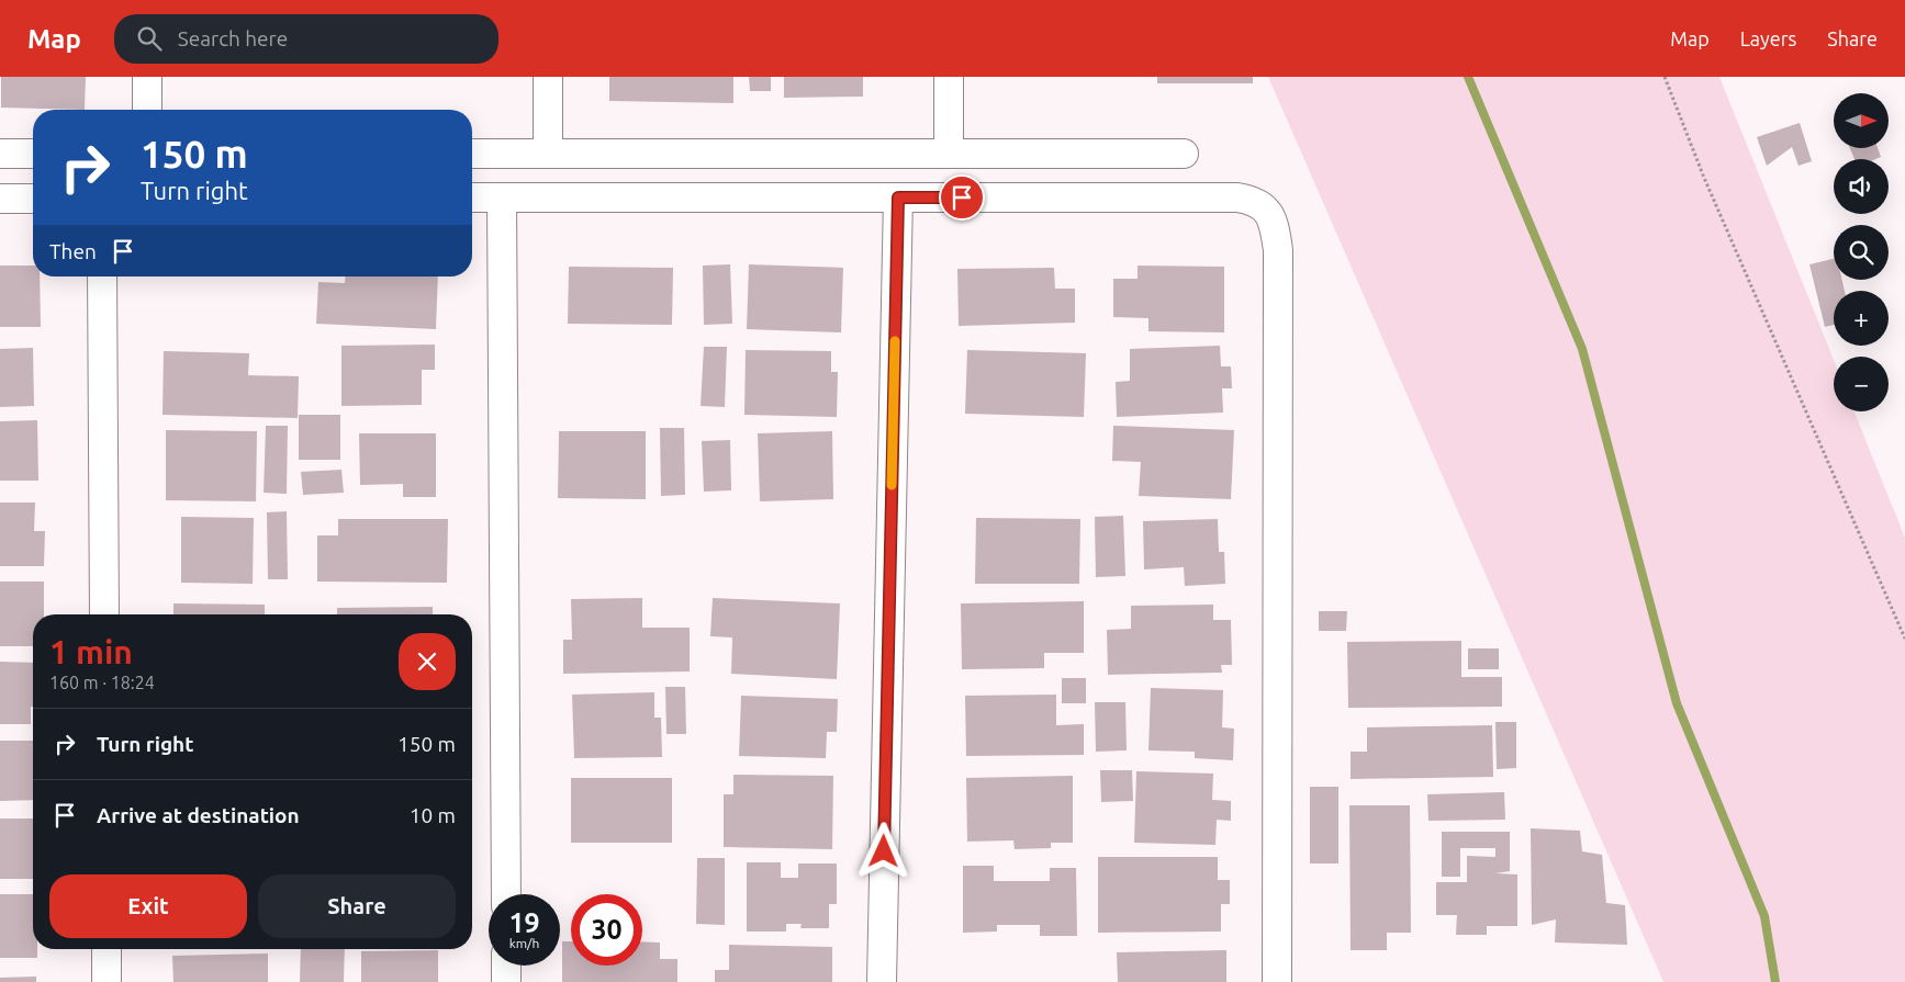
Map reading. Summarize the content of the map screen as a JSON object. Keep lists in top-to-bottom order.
{
  "north": "right",
  "page": {
    "header": "Map",
    "search": "Search here",
    "nav": ["Map", "Layers", "Share"],
    "map_buttons": ["+", "−"],
    "turn": ["150 m", "Turn right"],
    "then": "Then",
    "heading": ["1 min", "160 m · 18:24"],
    "list": [
      {
        "name": "Turn right",
        "value": "150 m"
      },
      {
        "name": "Arrive at destination",
        "value": "10 m"
      }
    ],
    "buttons": ["Exit", "Share"],
    "speed": "19 km/h",
    "limit": "30"
  }
}
